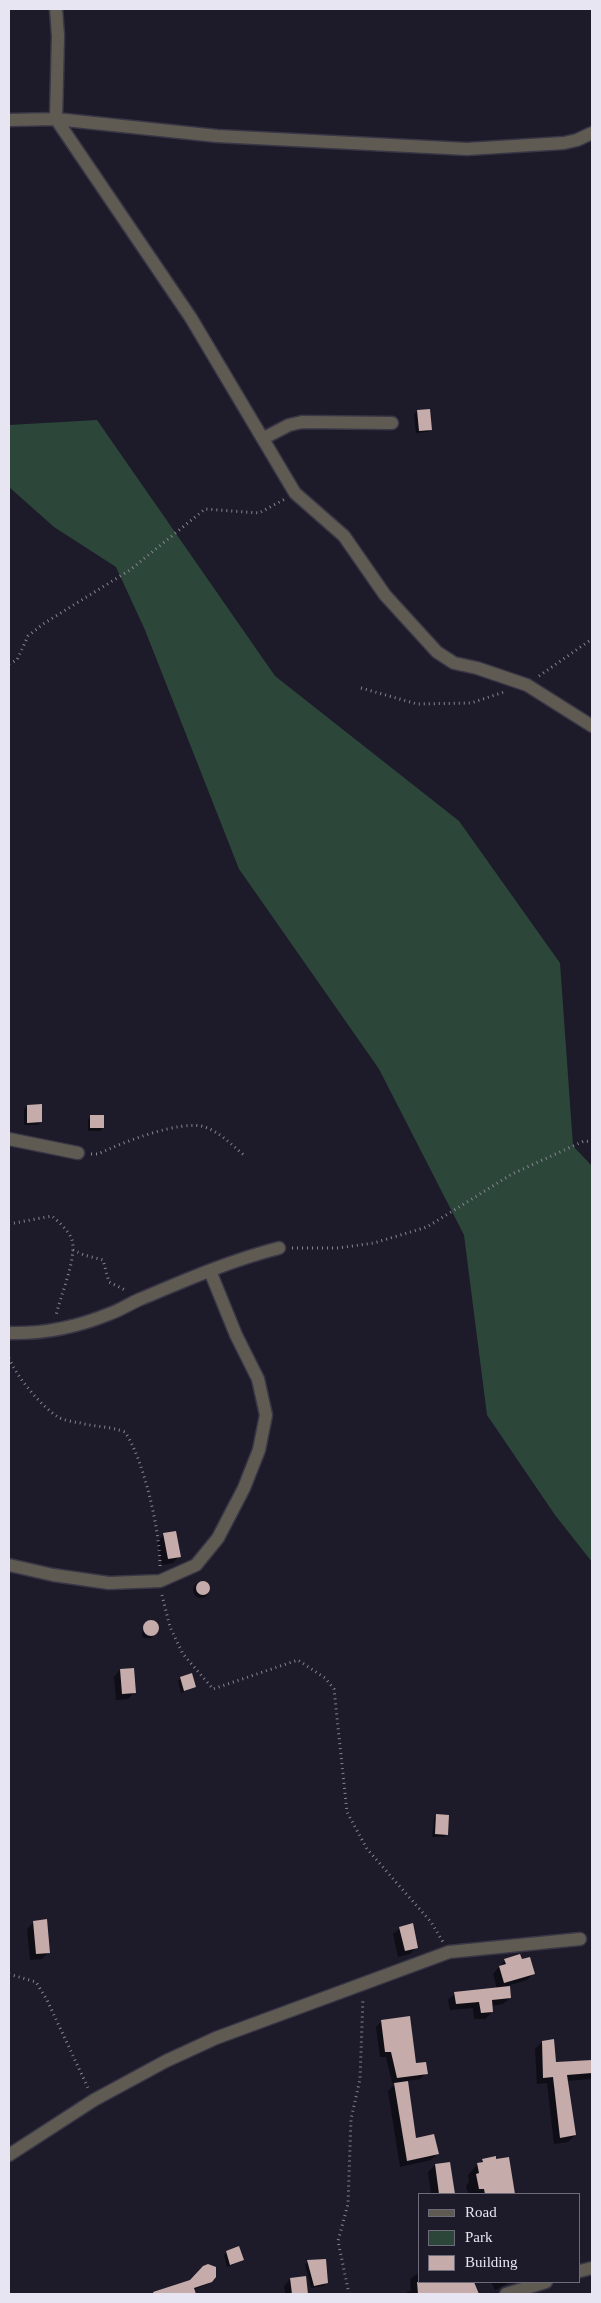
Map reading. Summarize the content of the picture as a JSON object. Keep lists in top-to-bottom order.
{
  "legend": ["Road", "Park", "Building"]
}
